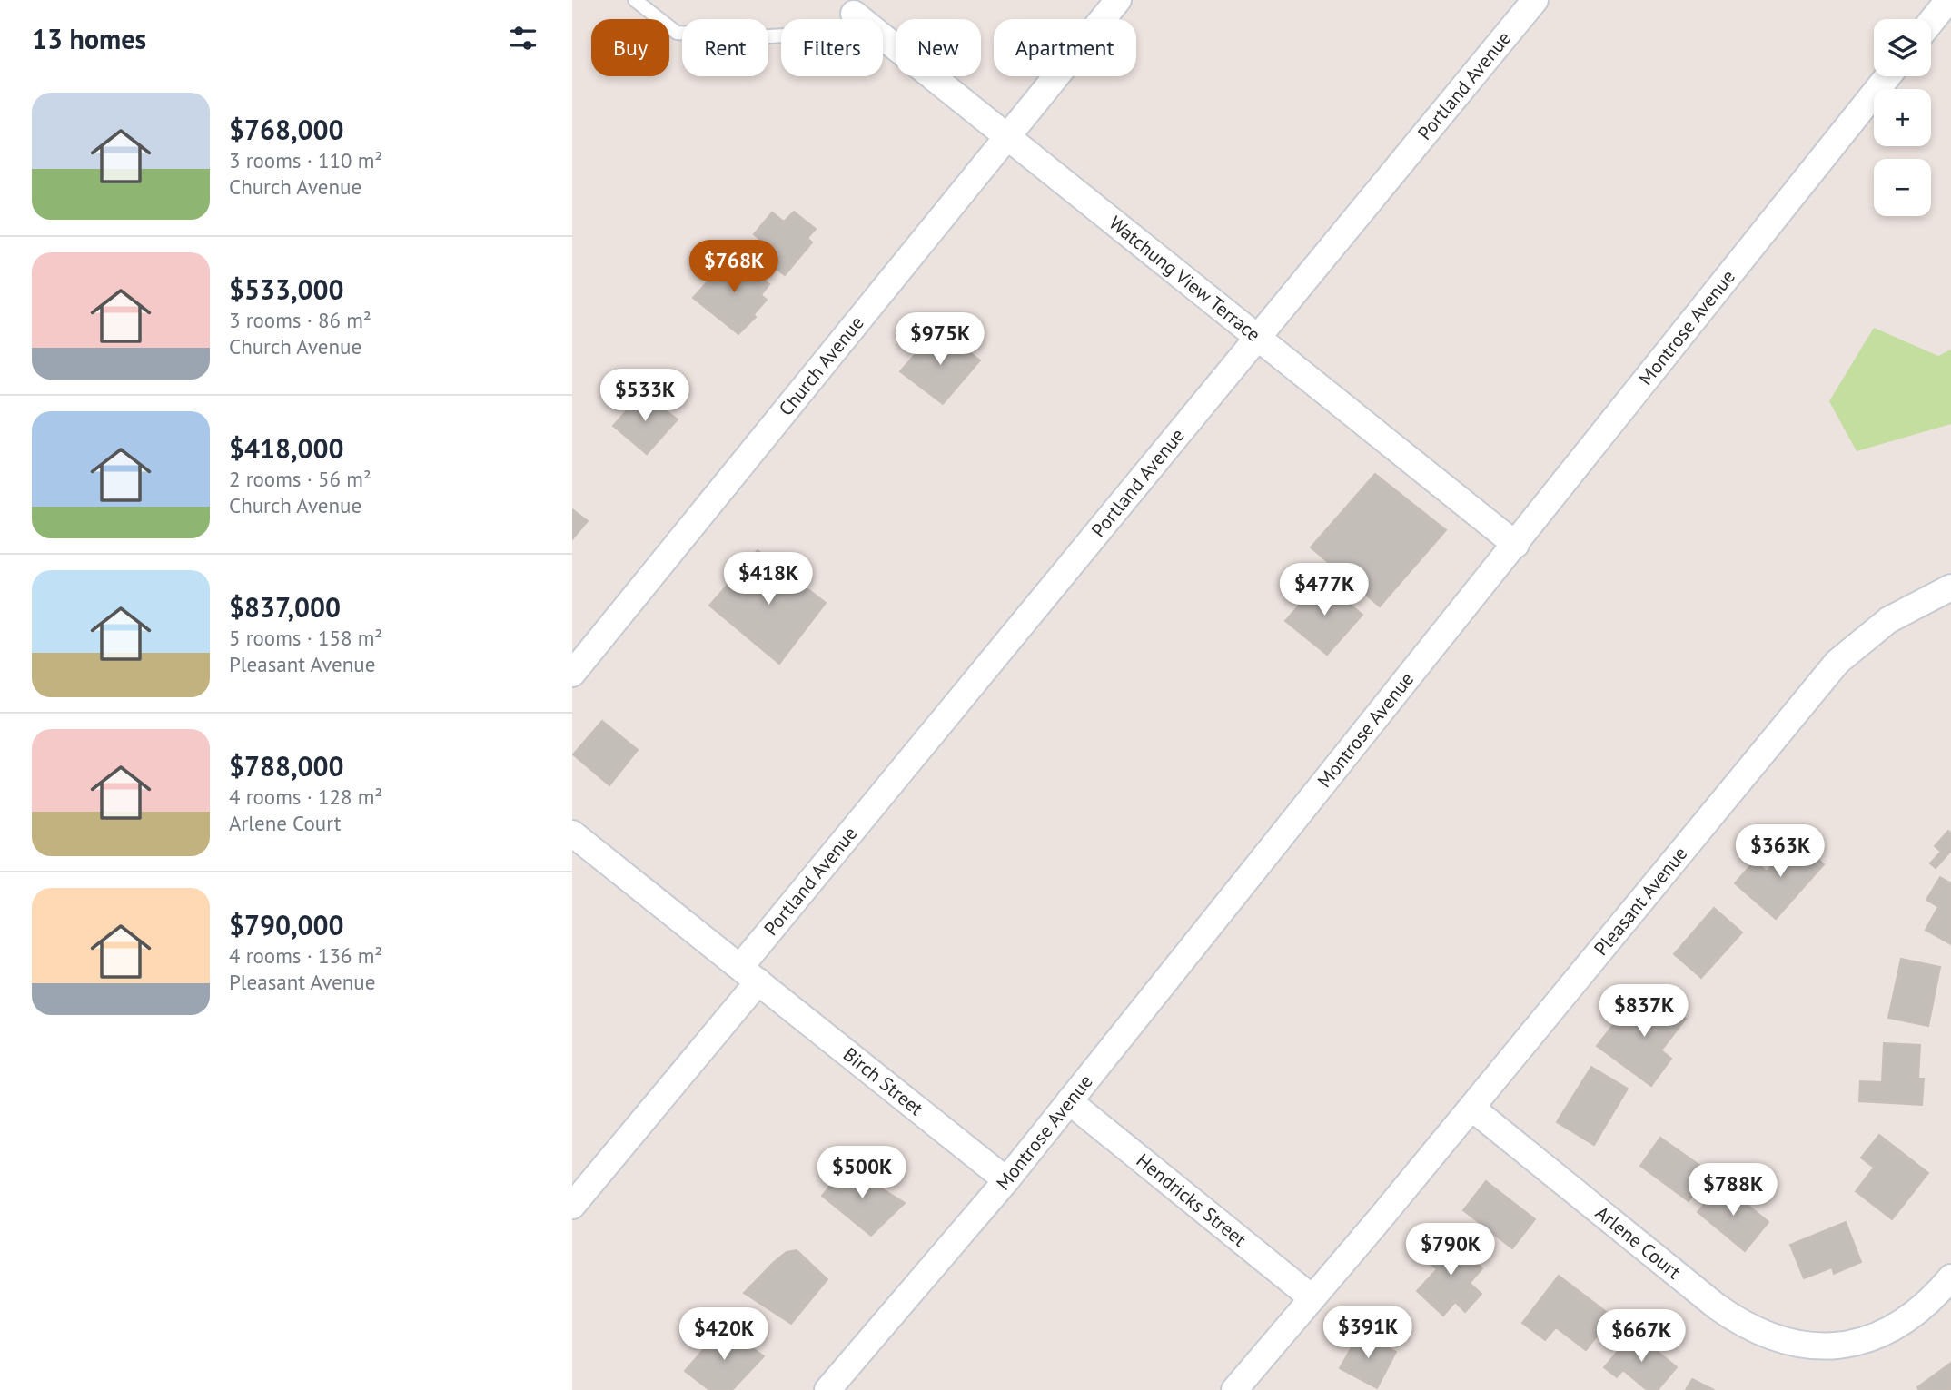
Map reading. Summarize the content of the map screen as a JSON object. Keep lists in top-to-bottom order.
{
  "streets": {
    "street": [
      "Portland Avenue",
      "Watchung View Terrace",
      "Montrose Avenue",
      "Church Avenue",
      "Pleasant Avenue",
      "Birch Street",
      "Hendricks Street",
      "Arlene Court"
    ]
  },
  "crossings": [
    ["Portland Avenue", "Watchung View Terrace"],
    ["Portland Avenue", "Birch Street"],
    ["Watchung View Terrace", "Montrose Avenue"],
    ["Watchung View Terrace", "Church Avenue"],
    ["Montrose Avenue", "Birch Street"],
    ["Montrose Avenue", "Hendricks Street"],
    ["Pleasant Avenue", "Hendricks Street"],
    ["Pleasant Avenue", "Arlene Court"]
  ],
  "page": {
    "heading": "13 homes",
    "map_buttons": ["+", "−"],
    "chip": [
      "Buy",
      "Rent",
      "Filters",
      "New",
      "Apartment"
    ],
    "list": [
      {
        "name": "$768,000",
        "note": "3 rooms · 110 m² · Church Avenue"
      },
      {
        "name": "$533,000",
        "note": "3 rooms · 86 m² · Church Avenue"
      },
      {
        "name": "$418,000",
        "note": "2 rooms · 56 m² · Church Avenue"
      },
      {
        "name": "$837,000",
        "note": "5 rooms · 158 m² · Pleasant Avenue"
      },
      {
        "name": "$788,000",
        "note": "4 rooms · 128 m² · Arlene Court"
      },
      {
        "name": "$790,000",
        "note": "4 rooms · 136 m² · Pleasant Avenue"
      }
    ],
    "price": [
      "$768K",
      "$975K",
      "$533K",
      "$418K",
      "$477K",
      "$363K",
      "$837K",
      "$500K",
      "$788K",
      "$790K",
      "$391K",
      "$420K",
      "$667K"
    ]
  }
}
